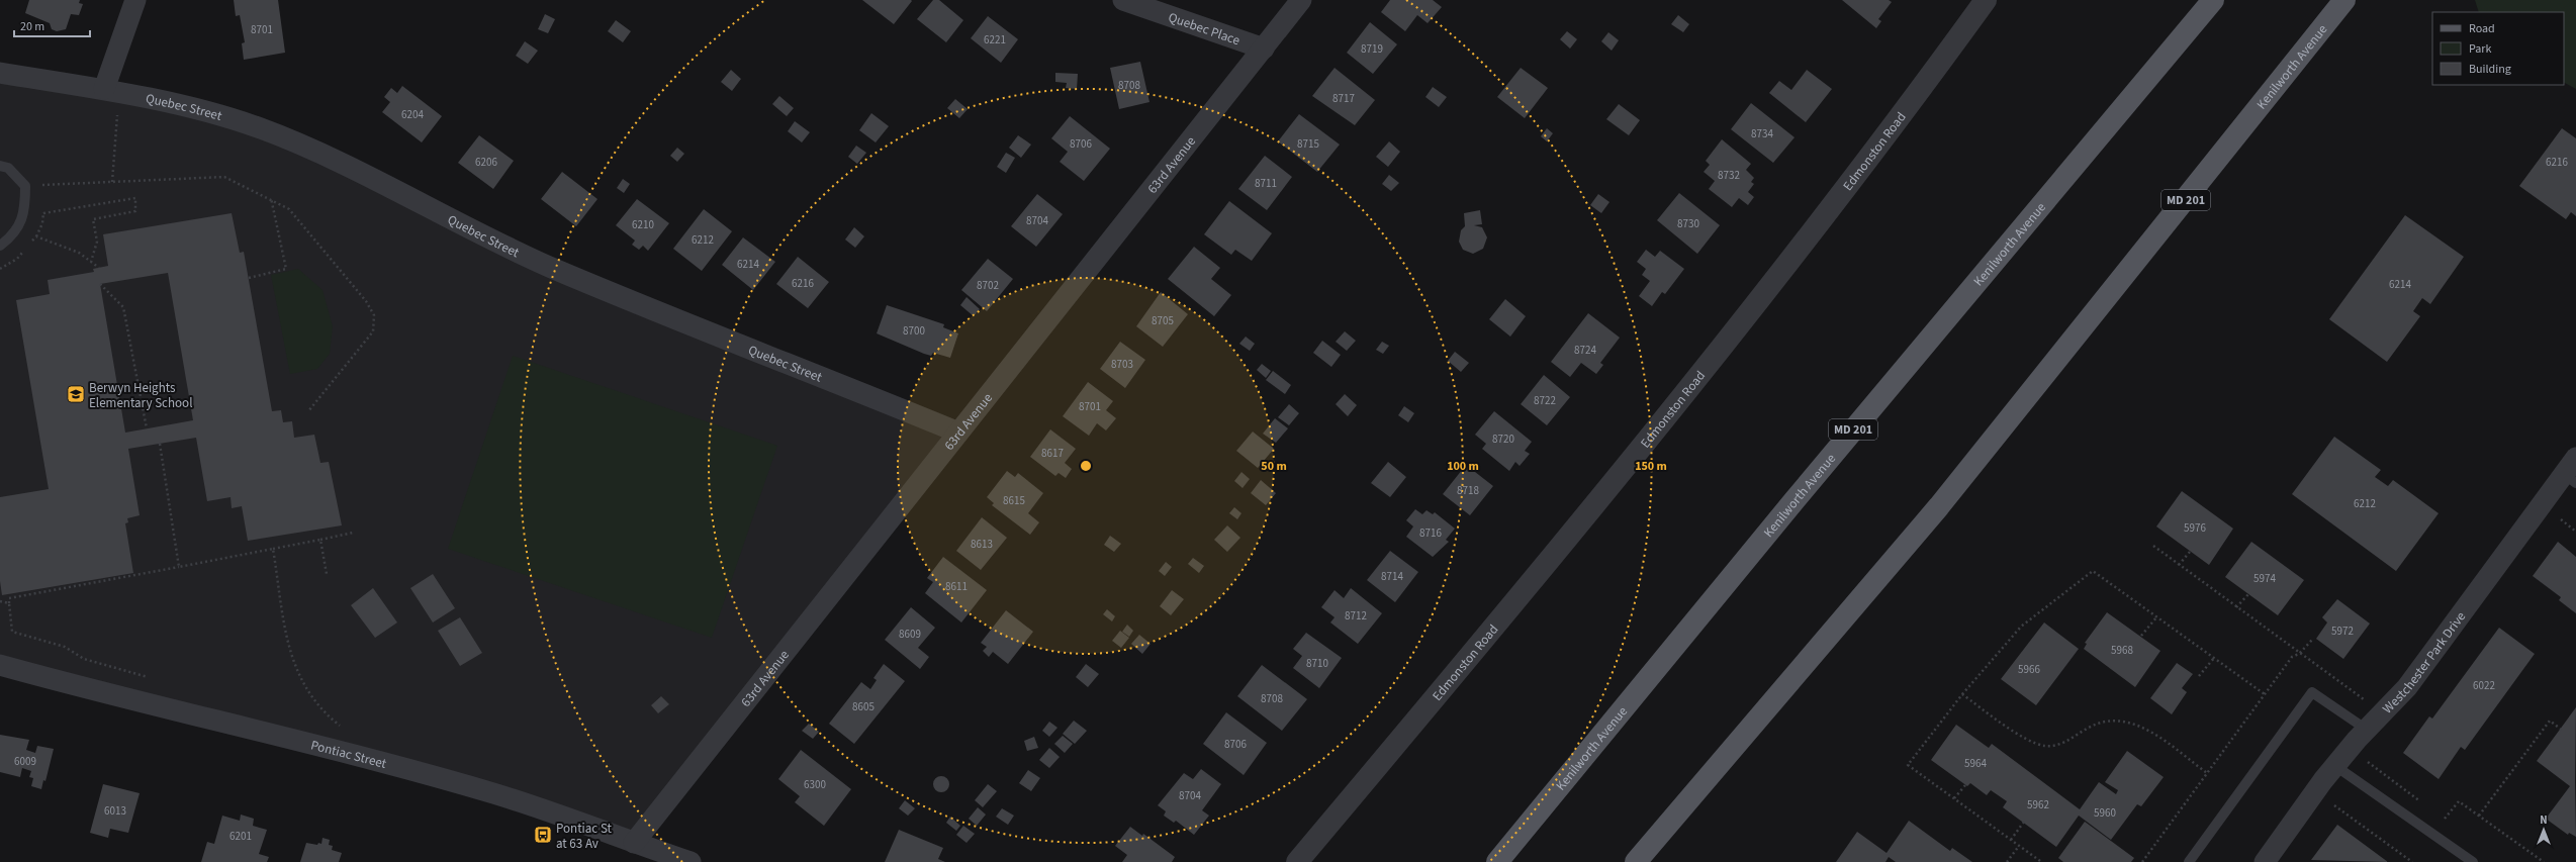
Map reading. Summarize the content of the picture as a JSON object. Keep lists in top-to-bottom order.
{
  "streets": {
    "main road": ["Kenilworth Avenue", "MD 201"],
    "street": [
      "Quebec Place",
      "Quebec Street",
      "Edmonston Road",
      "63rd Avenue",
      "Westchester Park Drive",
      "Pontiac Street"
    ]
  },
  "crossings": [
    ["Quebec Place", "63rd Avenue"],
    ["Quebec Street", "63rd Avenue"],
    ["63rd Avenue", "Pontiac Street"]
  ],
  "places": {
    "school or university": ["Berwyn Heights Elementary School"],
    "bus stop": ["Pontiac St at 63 Av"]
  },
  "house_numbers": [
    "8701",
    "6221",
    "8719",
    "8708",
    "8717",
    "6204",
    "8734",
    "8706",
    "8715",
    "6206",
    "6216",
    "8732",
    "8711",
    "8704",
    "8730",
    "6210",
    "6212",
    "6214",
    "6216",
    "6214",
    "8702",
    "8705",
    "8700",
    "8724",
    "8703",
    "8722",
    "8701",
    "8720",
    "8617",
    "8718",
    "8615",
    "6212",
    "5976",
    "8716",
    "8613",
    "8714",
    "5974",
    "8611",
    "8712",
    "5972",
    "8609",
    "5968",
    "8710",
    "5966",
    "6022",
    "8708",
    "8605",
    "8706",
    "6009",
    "5964",
    "6300",
    "8704",
    "5962",
    "6013",
    "5960",
    "6201"
  ],
  "legend": ["Road", "Park", "Building"],
  "scale_bar": "20 m",
  "north": "top",
  "rings": ["50 m", "100 m", "150 m"]
}
